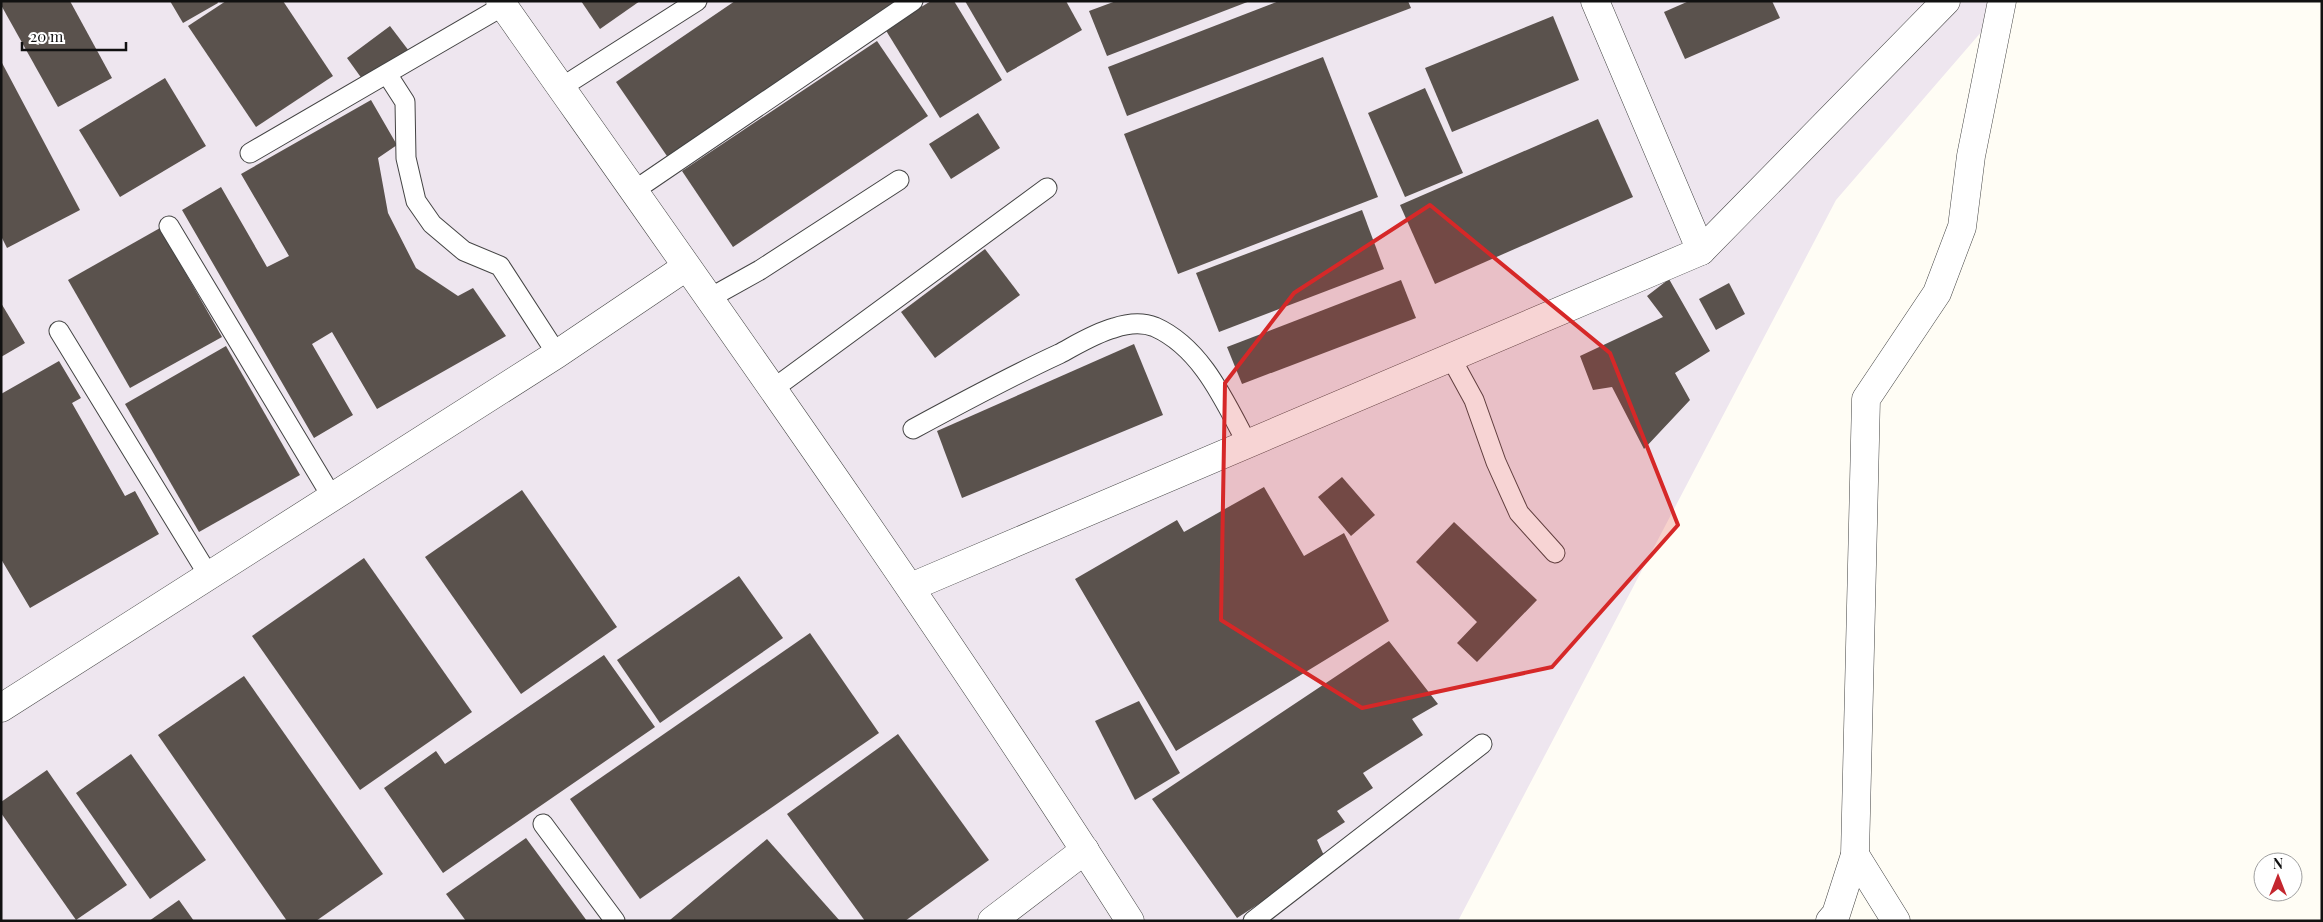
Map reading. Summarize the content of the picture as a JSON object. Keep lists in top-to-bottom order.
{
  "scale_bar": "20 m",
  "north": "top"
}
